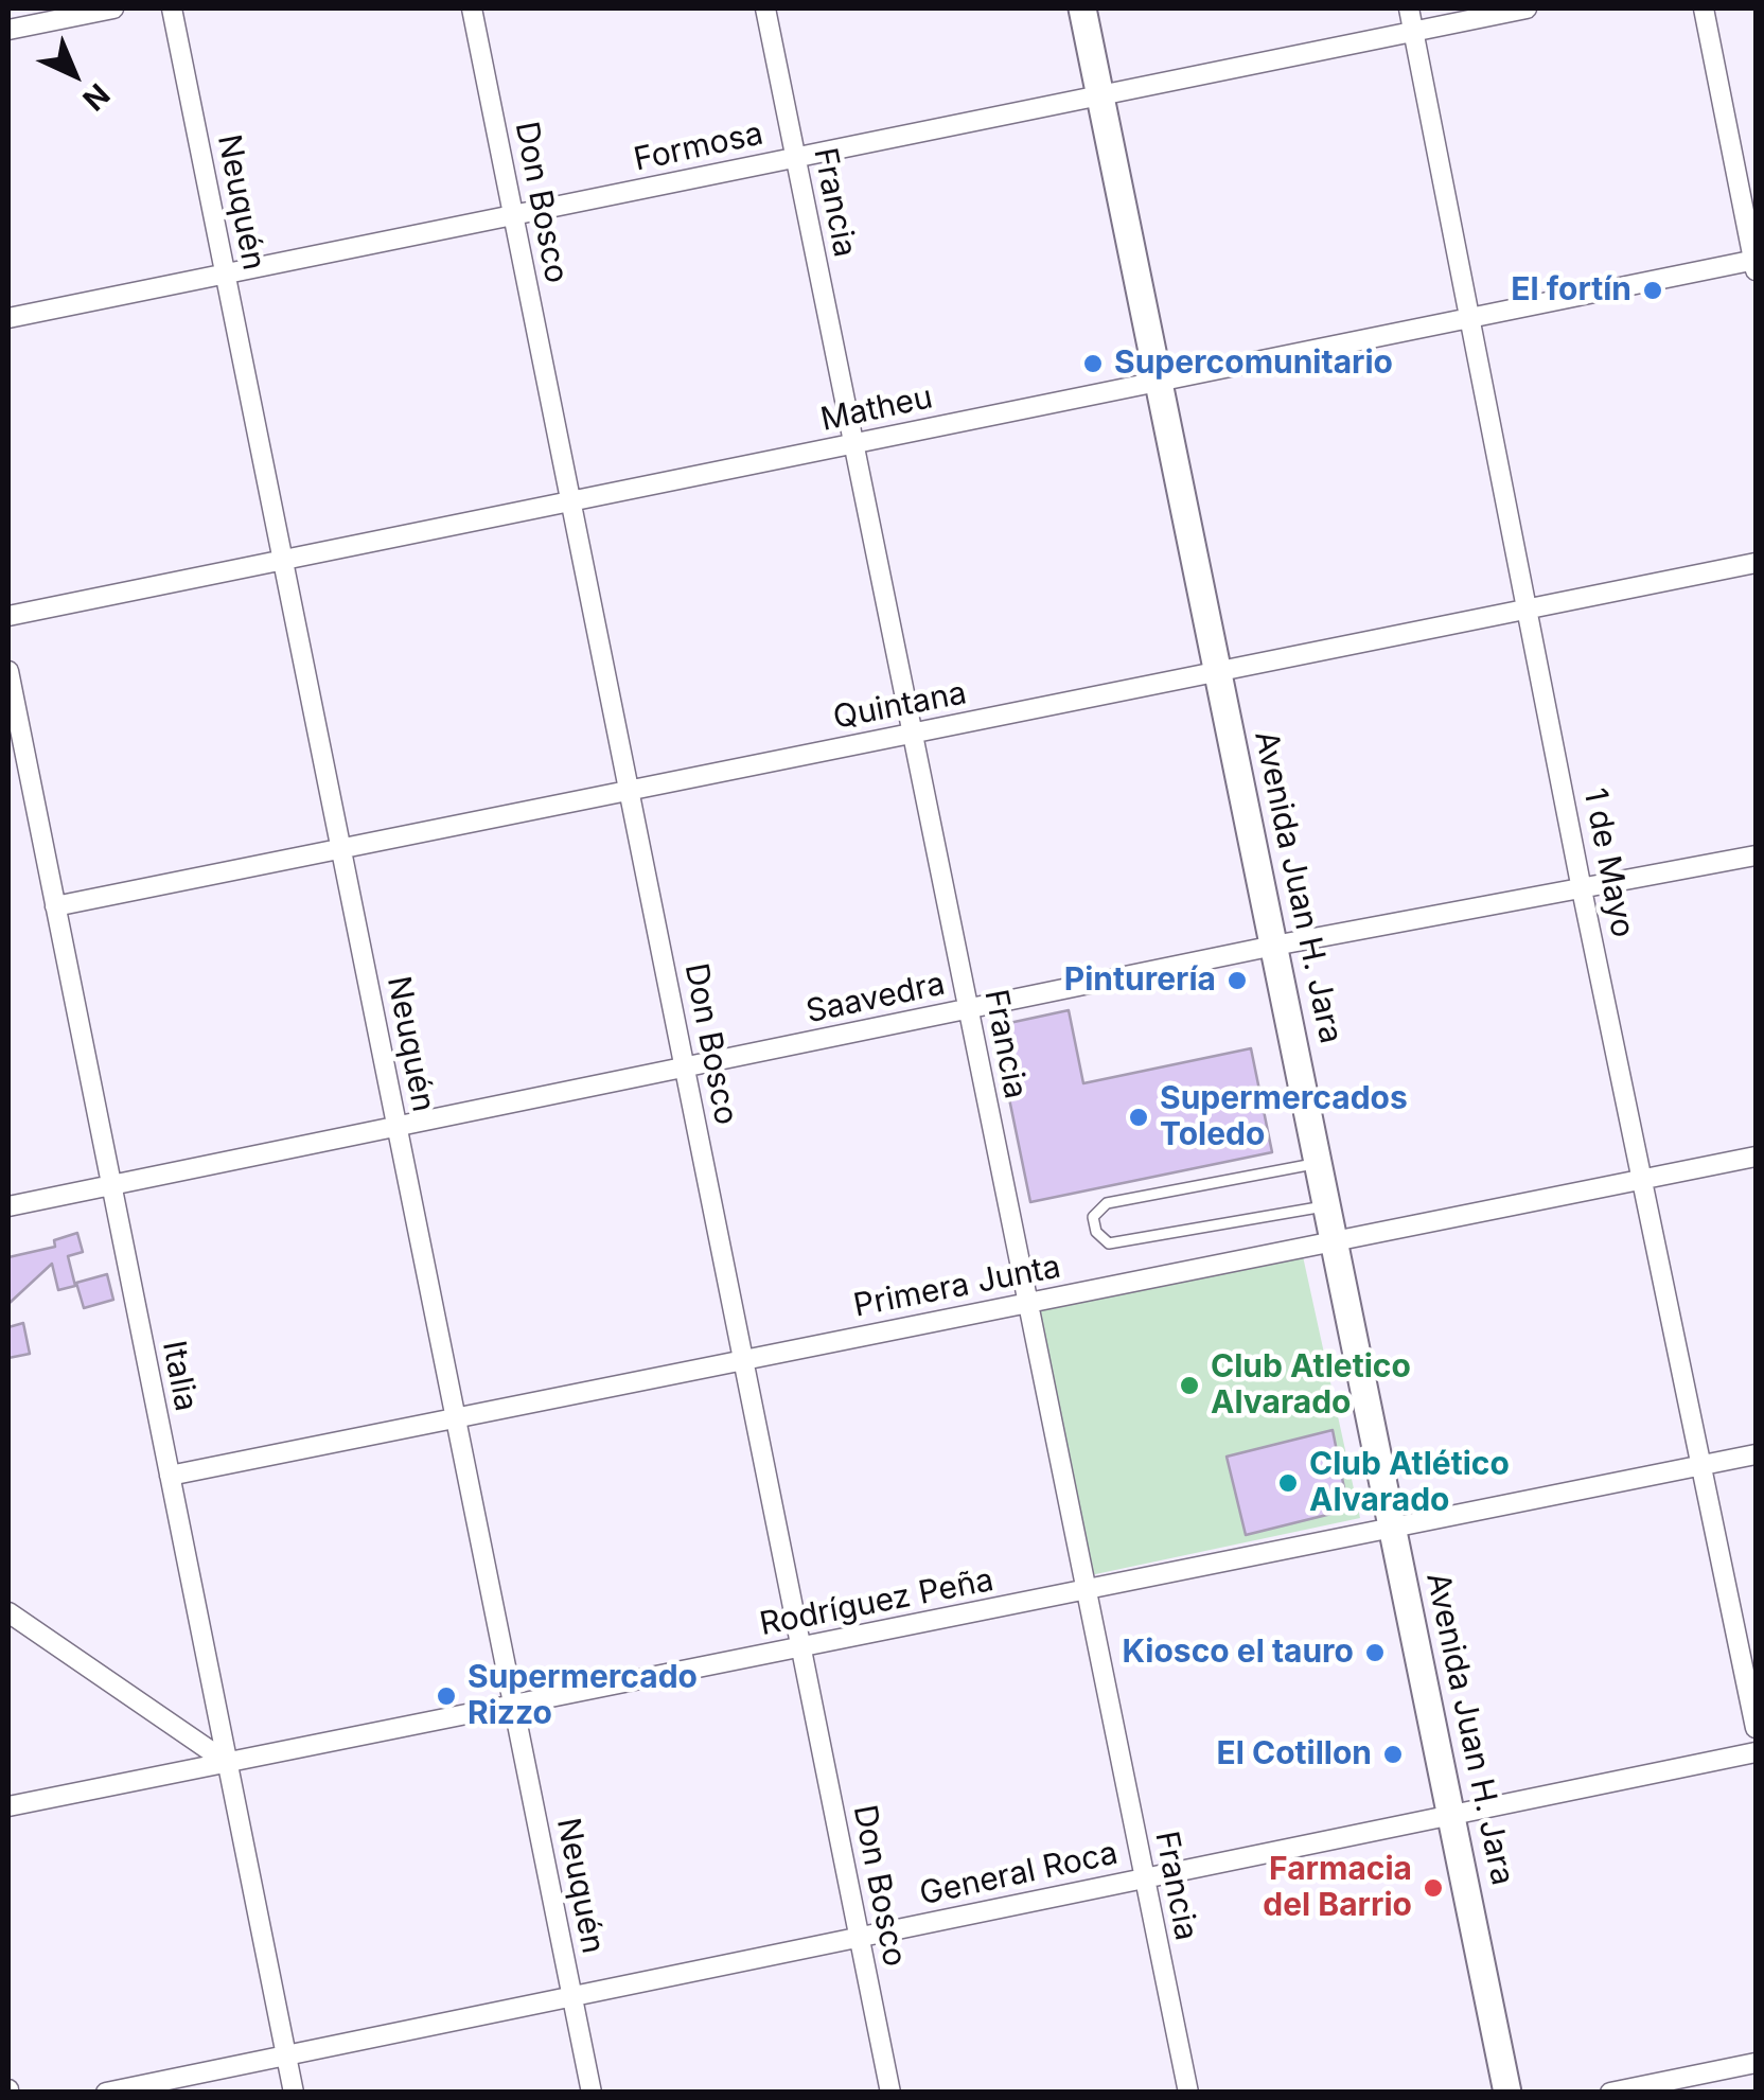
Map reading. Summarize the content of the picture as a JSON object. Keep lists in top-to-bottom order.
{
  "streets": {
    "main road": ["Avenida Juan H. Jara"],
    "street": [
      "Formosa",
      "Neuquén",
      "Don Bosco",
      "Francia",
      "Matheu",
      "Quintana",
      "1 de Mayo",
      "Saavedra",
      "Primera Junta",
      "Italia",
      "Rodríguez Peña",
      "General Roca"
    ]
  },
  "crossings": [
    ["Formosa", "Neuquén"],
    ["Formosa", "Don Bosco"],
    ["Formosa", "Francia"],
    ["Formosa", "1 de Mayo"],
    ["Formosa", "Avenida Juan H. Jara"],
    ["Neuquén", "Matheu"],
    ["Neuquén", "Quintana"],
    ["Neuquén", "Saavedra"],
    ["Neuquén", "Primera Junta"],
    ["Neuquén", "Rodríguez Peña"],
    ["Neuquén", "General Roca"],
    ["Don Bosco", "Matheu"],
    ["Don Bosco", "Quintana"],
    ["Don Bosco", "Saavedra"],
    ["Don Bosco", "Primera Junta"],
    ["Don Bosco", "Rodríguez Peña"],
    ["Don Bosco", "General Roca"],
    ["Francia", "Matheu"],
    ["Francia", "Quintana"],
    ["Francia", "Saavedra"],
    ["Francia", "Primera Junta"],
    ["Francia", "Rodríguez Peña"],
    ["Francia", "General Roca"],
    ["Matheu", "1 de Mayo"],
    ["Matheu", "Avenida Juan H. Jara"],
    ["Quintana", "1 de Mayo"],
    ["Quintana", "Avenida Juan H. Jara"],
    ["Quintana", "Italia"],
    ["1 de Mayo", "Saavedra"],
    ["1 de Mayo", "Primera Junta"],
    ["1 de Mayo", "Rodríguez Peña"],
    ["Avenida Juan H. Jara", "Saavedra"],
    ["Avenida Juan H. Jara", "Primera Junta"],
    ["Avenida Juan H. Jara", "Rodríguez Peña"],
    ["Avenida Juan H. Jara", "General Roca"],
    ["Saavedra", "Italia"],
    ["Primera Junta", "Italia"],
    ["Italia", "Rodríguez Peña"],
    ["Italia", "General Roca"]
  ],
  "places": [
    "El fortín",
    "Supercomunitario",
    "Pinturería",
    "Supermercados Toledo",
    "Club Atletico Alvarado",
    "Club Atlético Alvarado",
    "Kiosco el tauro",
    "Supermercado Rizzo",
    "El Cotillon",
    "Farmacia del Barrio"
  ],
  "north": "bottom right"
}
